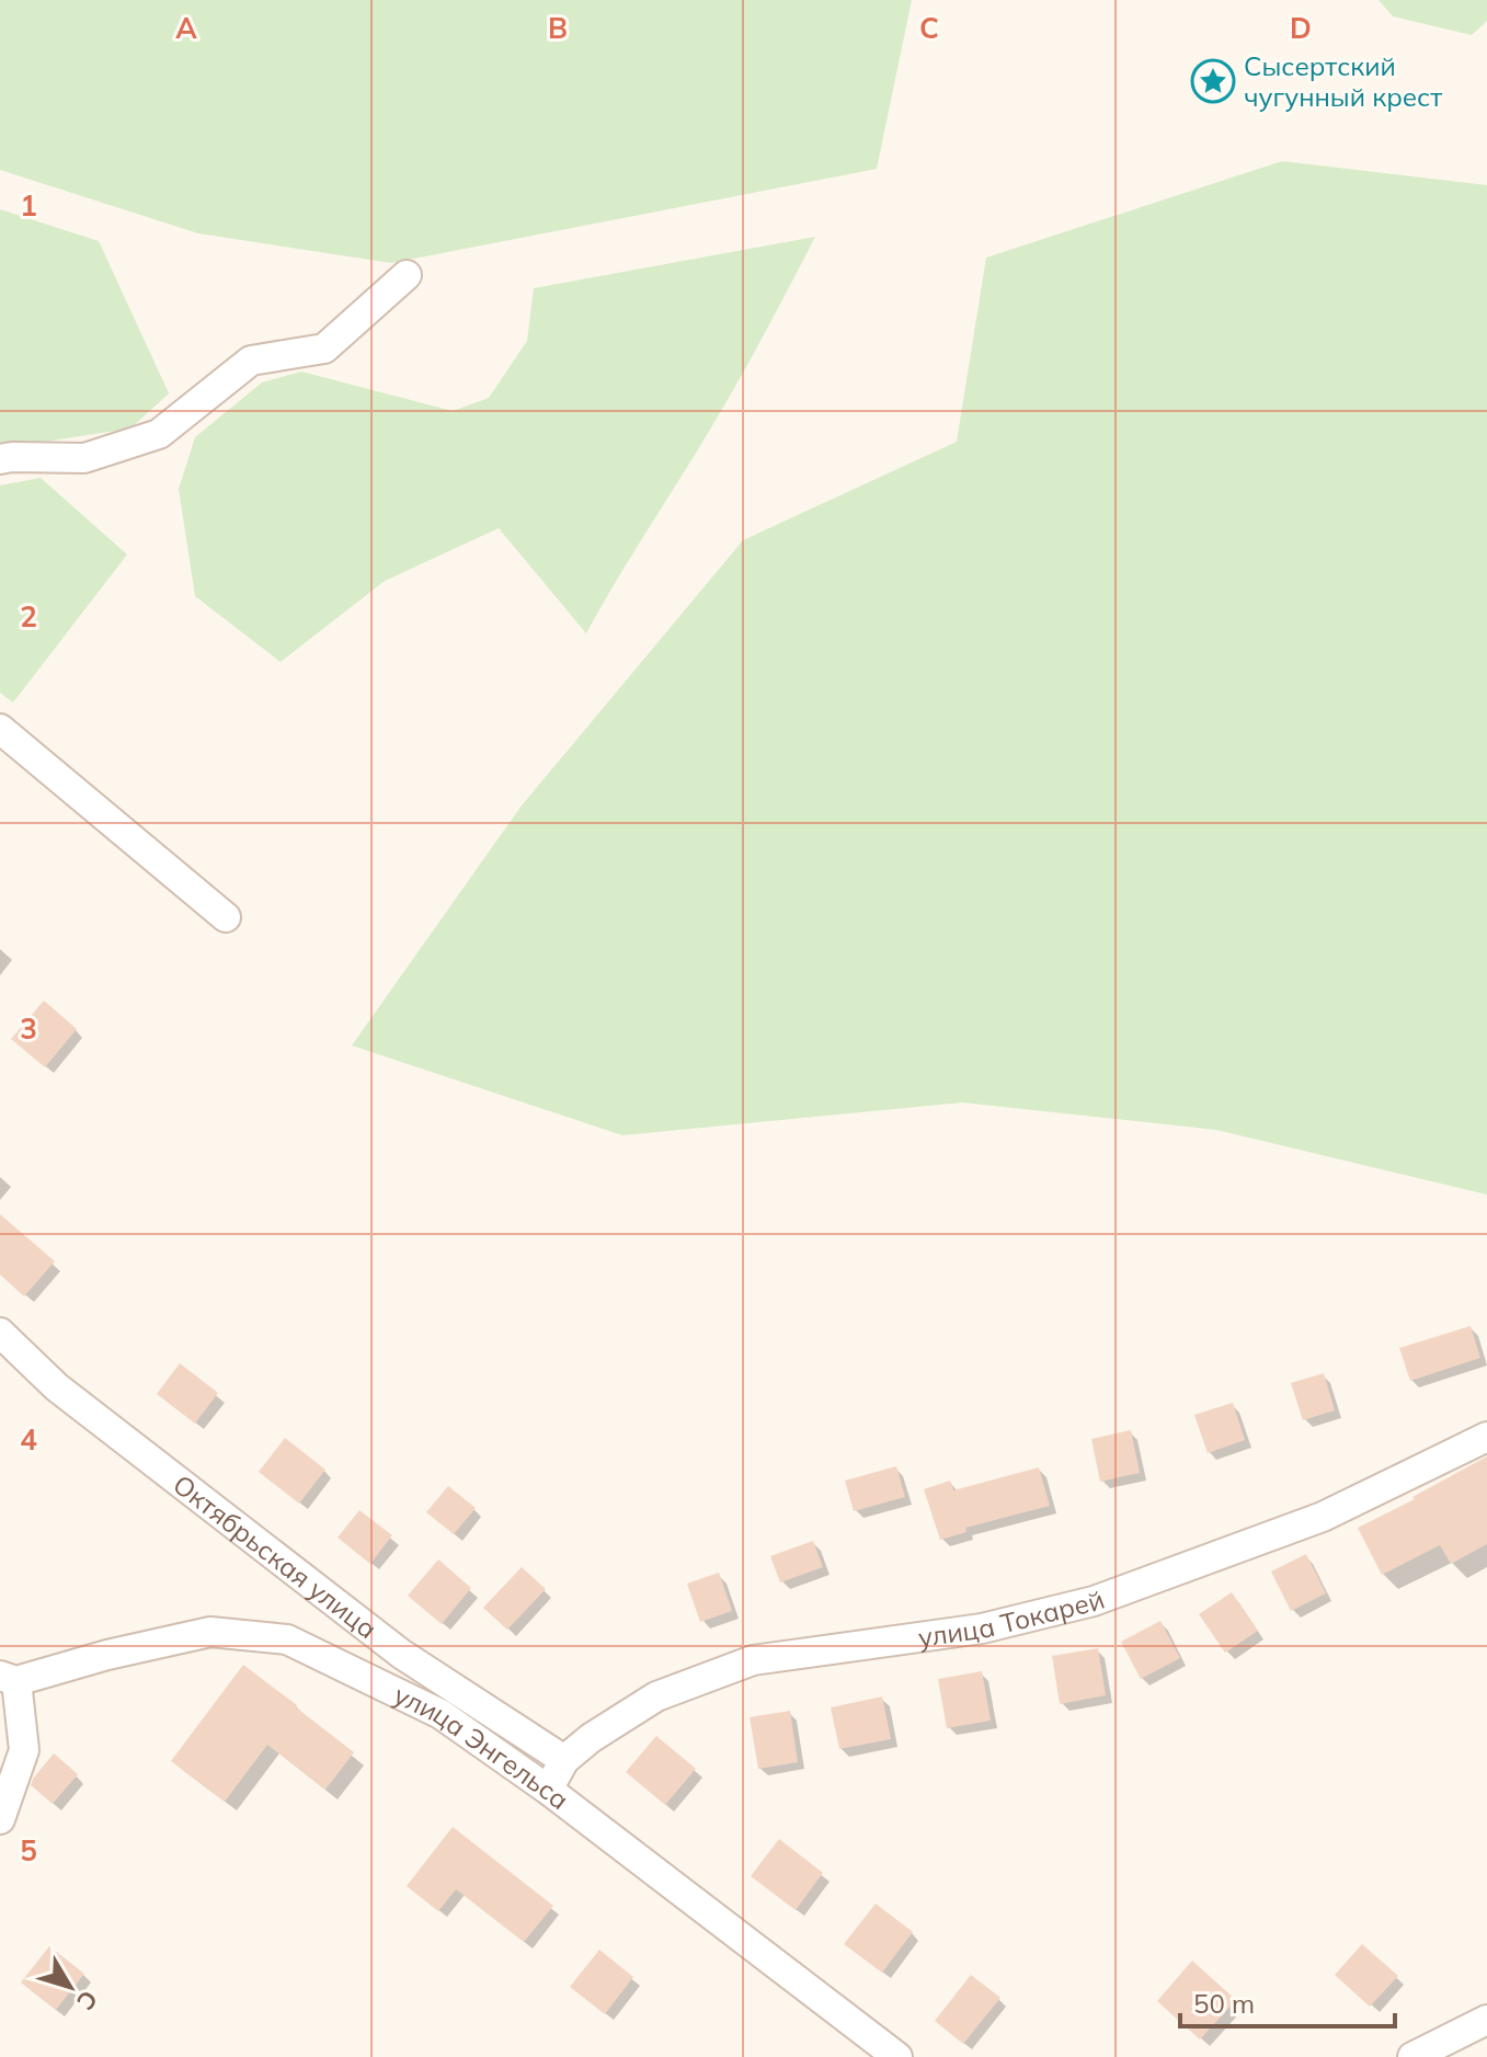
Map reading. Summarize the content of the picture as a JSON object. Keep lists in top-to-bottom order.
{
  "streets": {
    "street": ["Октябрьская улица", "улица Токарей", "улица Энгельса"]
  },
  "crossings": [
    ["Октябрьская улица", "улица Токарей"],
    ["улица Токарей", "улица Энгельса"]
  ],
  "places": {
    "place": ["Сысертский чугунный крест"]
  },
  "scale_bar": "50 m",
  "north": "bottom right",
  "grid": {
    "columns": [
      "A",
      "B",
      "C",
      "D"
    ],
    "rows": [
      "1",
      "2",
      "3",
      "4",
      "5"
    ]
  }
}
